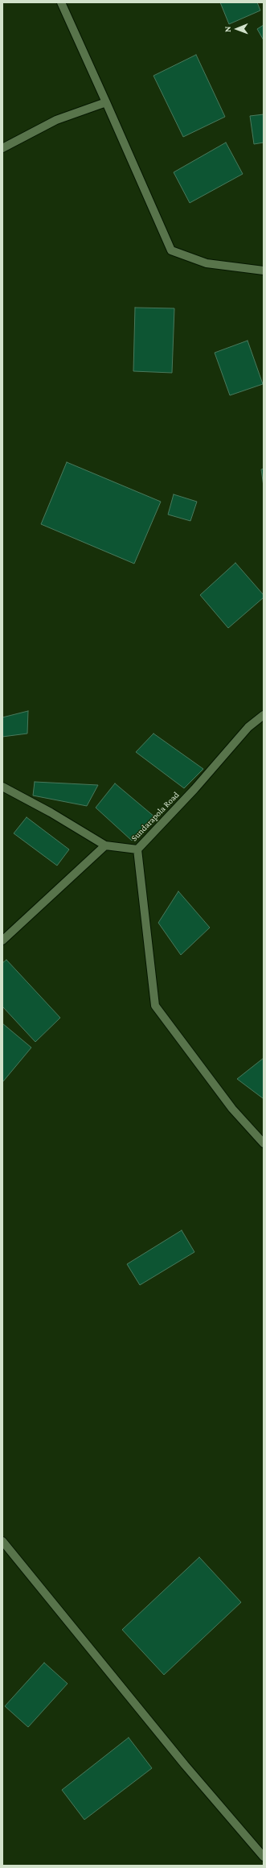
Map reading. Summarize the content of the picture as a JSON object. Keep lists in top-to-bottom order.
{
  "streets": {
    "street": ["Sundarapola Road"]
  },
  "north": "left"
}
